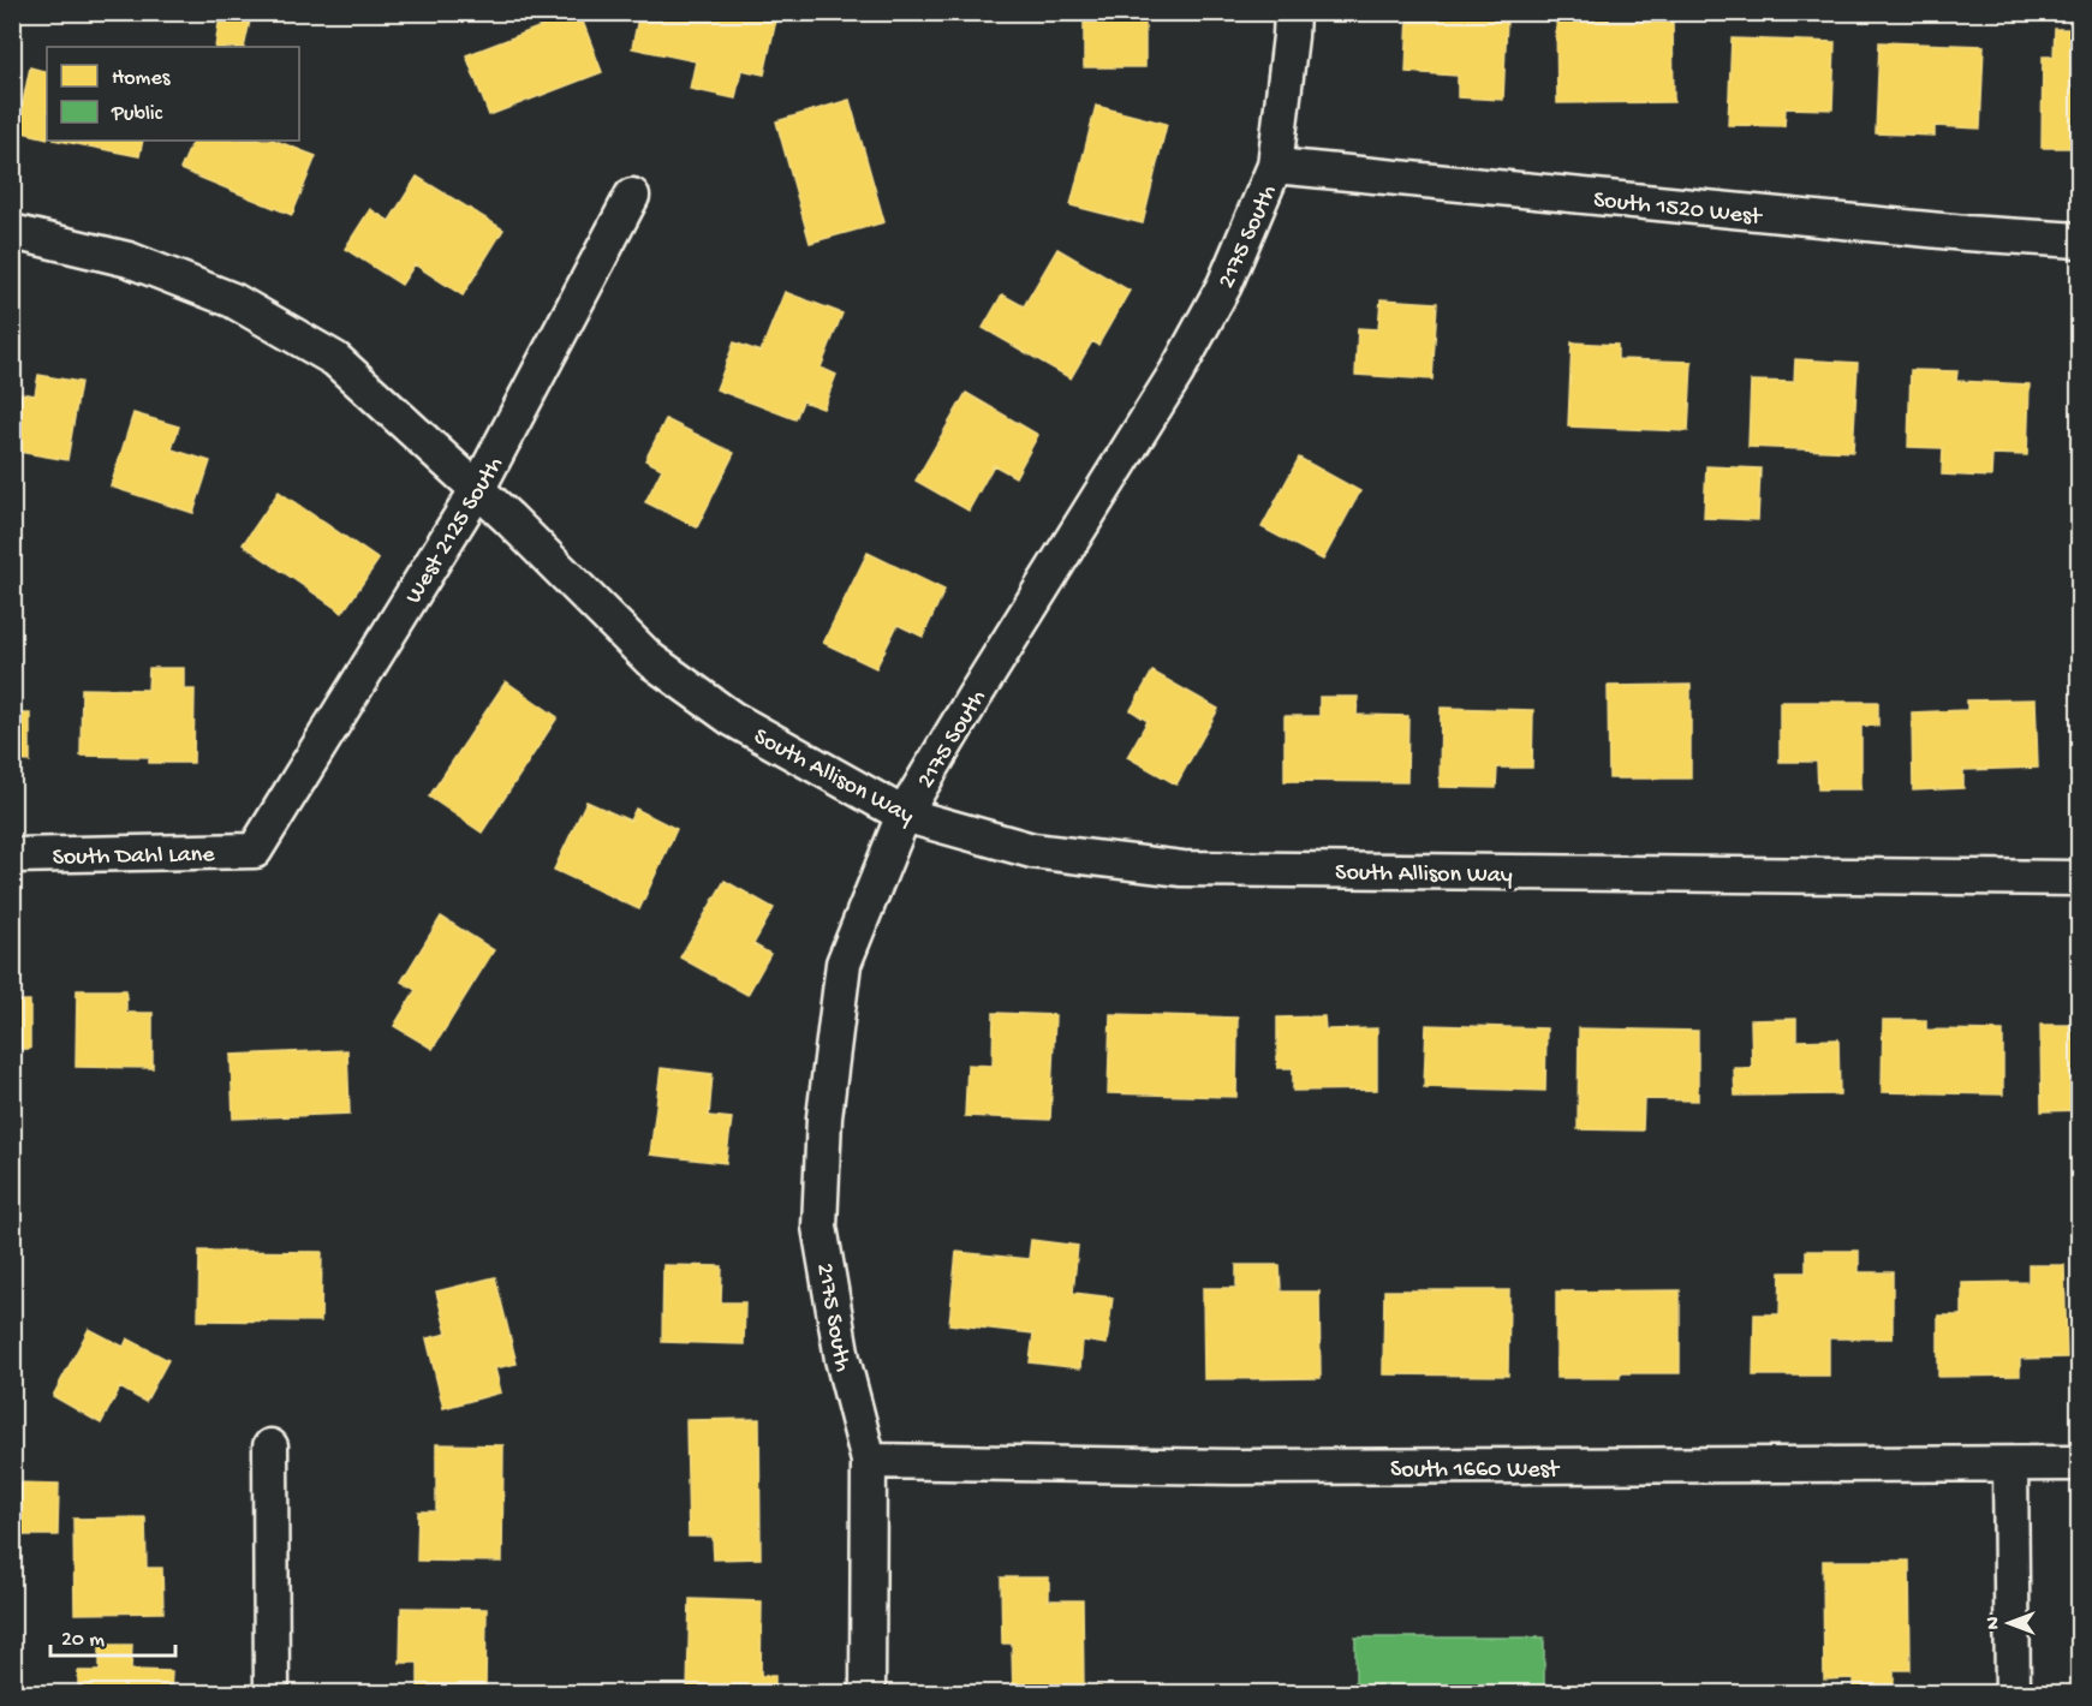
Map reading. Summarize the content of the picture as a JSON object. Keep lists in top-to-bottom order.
{
  "streets": {
    "street": [
      "South 1520 West",
      "2175 South",
      "West 2125 South",
      "South Allison Way",
      "South Dahl Lane",
      "South 1660 West"
    ]
  },
  "crossings": [
    ["South 1520 West", "2175 South"],
    ["2175 South", "South Allison Way"],
    ["2175 South", "South 1660 West"],
    ["West 2125 South", "South Allison Way"],
    ["West 2125 South", "South Dahl Lane"]
  ],
  "legend": ["Homes", "Public"],
  "scale_bar": "20 m",
  "north": "left"
}
